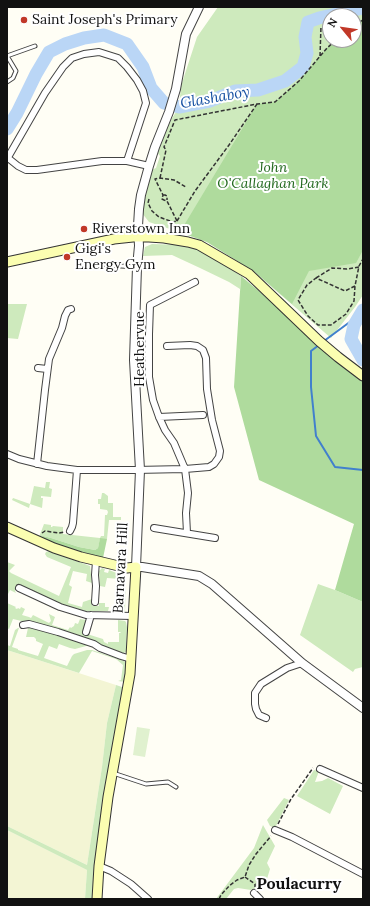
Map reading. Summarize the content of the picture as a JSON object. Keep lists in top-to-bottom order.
{
  "streets": {
    "main road": ["Barnavara Hill"],
    "street": ["Heathervue"]
  },
  "crossings": [
    ["Heathervue", "Barnavara Hill"]
  ],
  "districts": ["Poulacurry"],
  "water": ["Glashaboy"],
  "parks": ["John O'Callaghan Park"],
  "places": ["Saint Joseph's Primary", "Riverstown Inn", "Gigi's Energy Gym"],
  "north": "top left"
}
